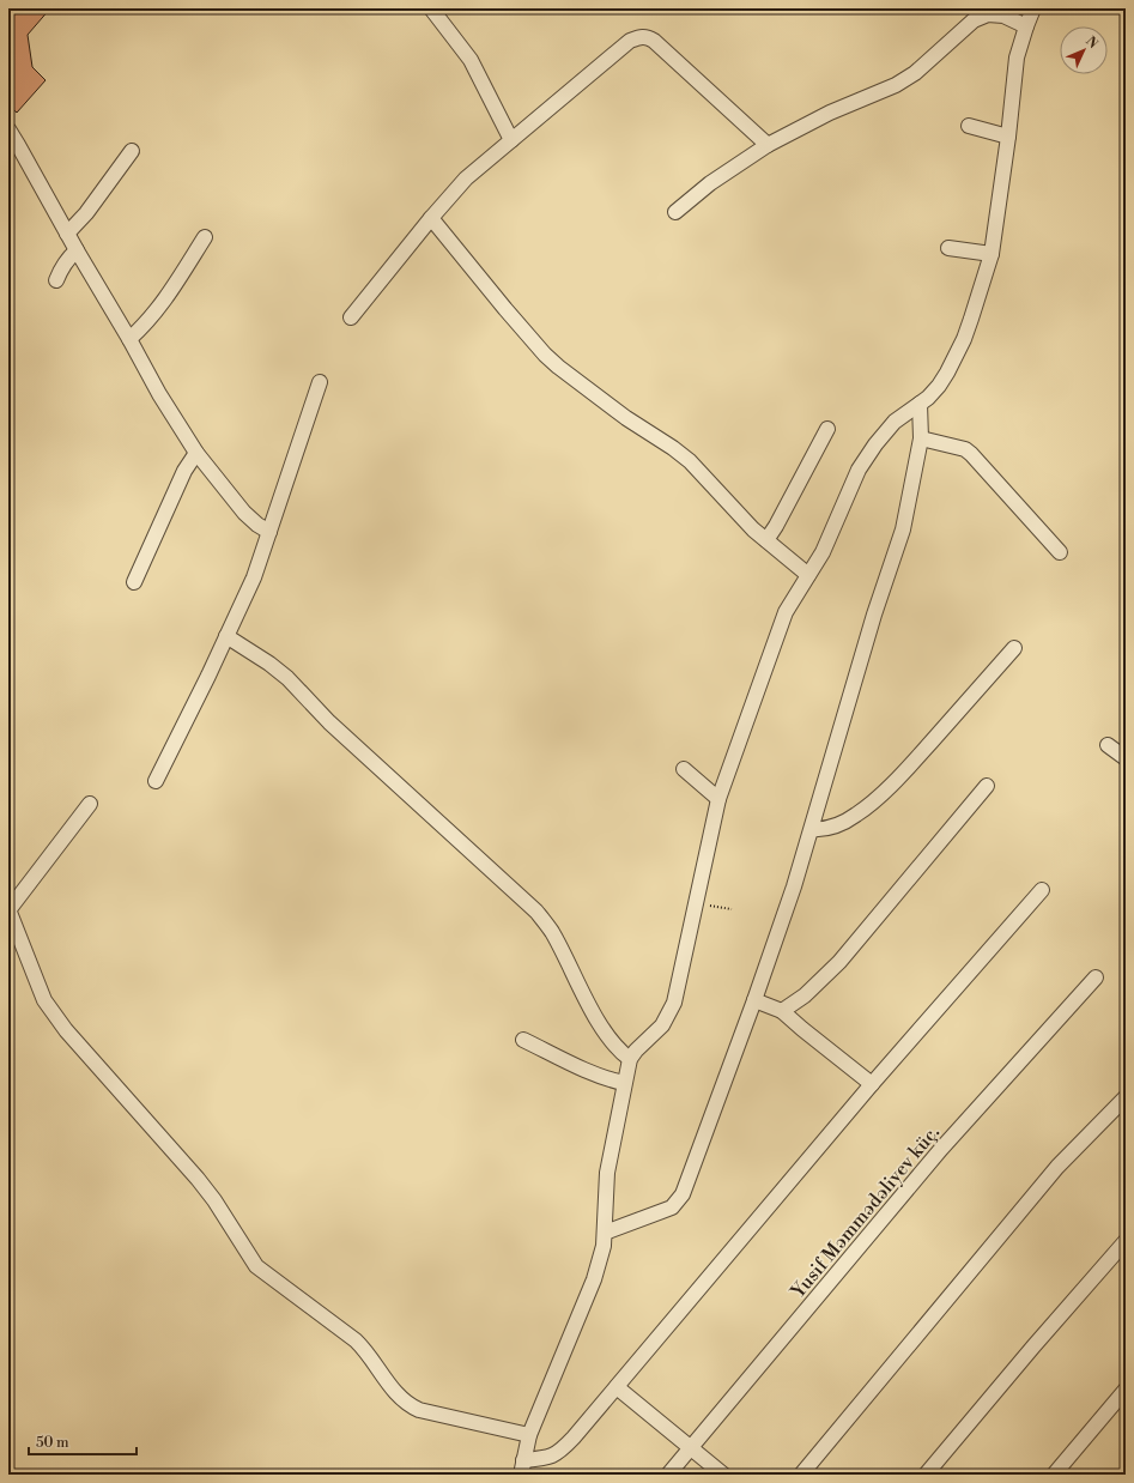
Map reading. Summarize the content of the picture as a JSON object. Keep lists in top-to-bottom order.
{
  "streets": {
    "street": ["Yusif Məmmədəliyev küç."]
  },
  "scale_bar": "50 m",
  "north": "top right"
}
